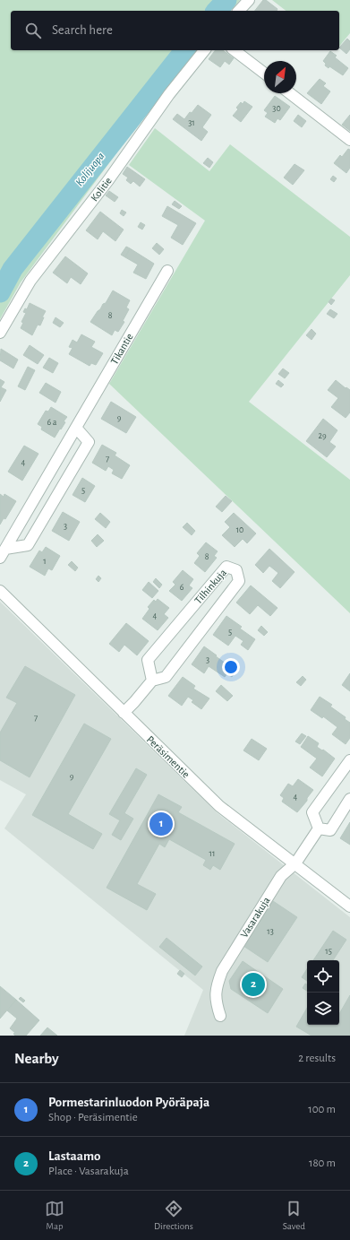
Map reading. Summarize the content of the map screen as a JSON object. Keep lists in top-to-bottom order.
{
  "streets": {
    "street": [
      "Kolitie",
      "Tikantie",
      "Tilhinkuja",
      "Peräsimentie",
      "Vasarakuja"
    ]
  },
  "crossings": [
    ["Tilhinkuja", "Peräsimentie"],
    ["Peräsimentie", "Vasarakuja"]
  ],
  "water": ["Kolijuopa"],
  "house_numbers": [
    "30",
    "31",
    "8",
    "9",
    "6 a",
    "29",
    "7",
    "4",
    "5",
    "3",
    "10",
    "8",
    "1",
    "6",
    "4",
    "5",
    "3",
    "7",
    "9",
    "4",
    "11",
    "13",
    "15"
  ],
  "north": "top right",
  "page": {
    "search": "Search here",
    "pins": ["1", "2"],
    "heading": ["Nearby", "2 results"],
    "list": [
      {
        "mark": "1",
        "name": "Pormestarinluodon Pyöräpaja",
        "note": "Shop · Peräsimentie",
        "value": "100 m"
      },
      {
        "mark": "2",
        "name": "Lastaamo",
        "note": "Place · Vasarakuja",
        "value": "180 m"
      }
    ],
    "nav": ["Map", "Directions", "Saved"]
  }
}
